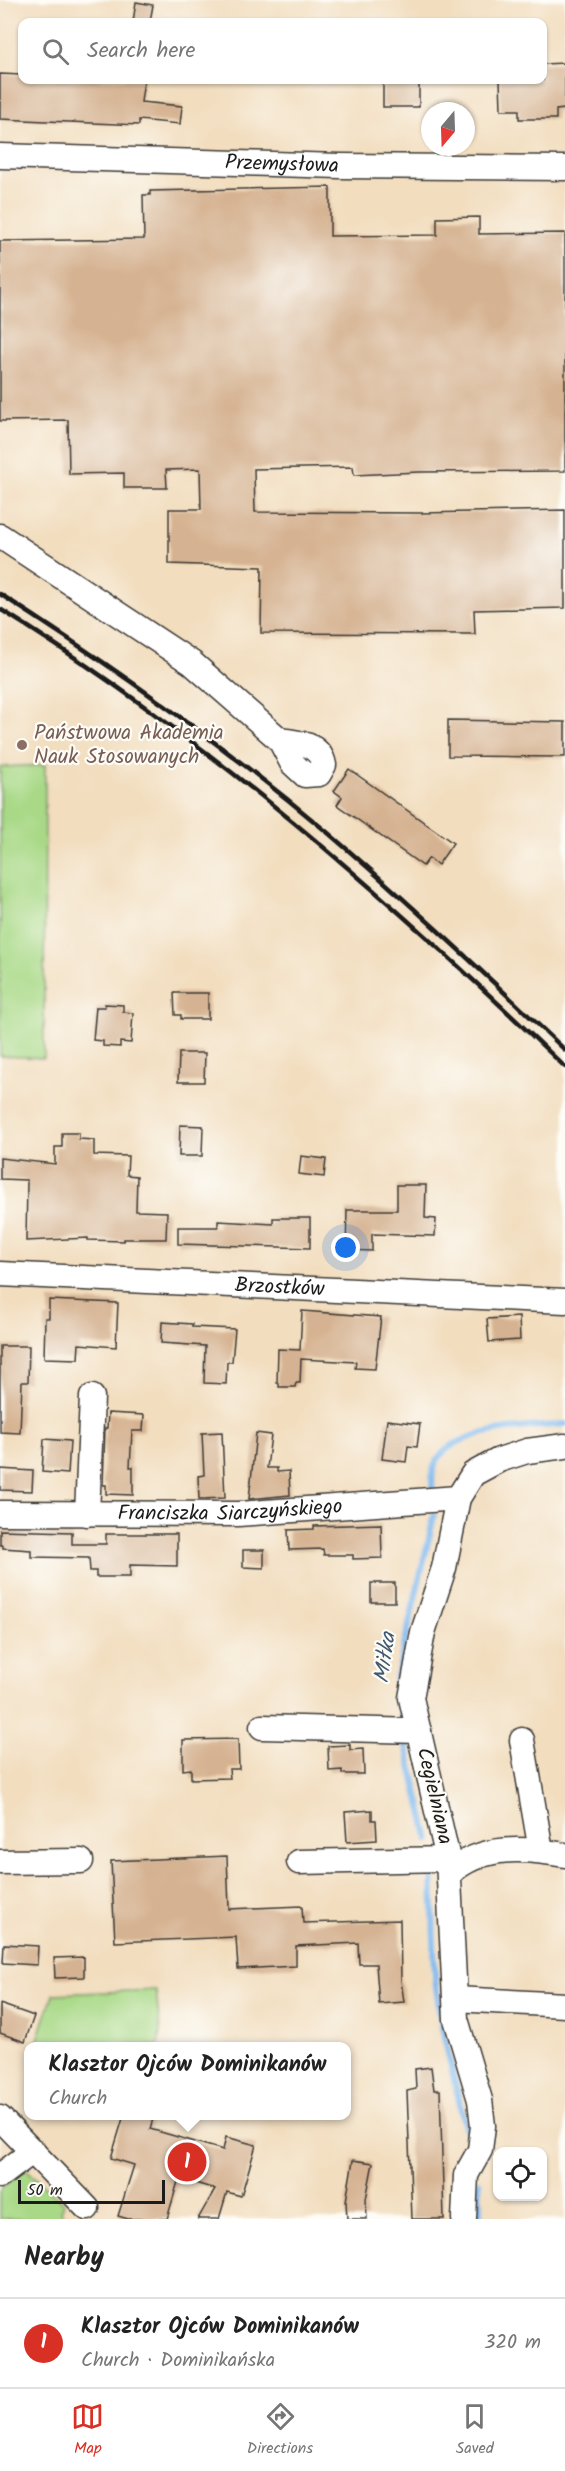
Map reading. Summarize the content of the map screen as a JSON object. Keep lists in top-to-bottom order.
{
  "streets": {
    "street": [
      "Przemysłowa",
      "Brzostków",
      "Franciszka Siarczyńskiego",
      "Cegielniana"
    ]
  },
  "crossings": [
    ["Franciszka Siarczyńskiego", "Cegielniana"]
  ],
  "water": ["Miłka"],
  "places": ["Państwowa Akademia Nauk Stosowanych"],
  "scale_bar": "50 m",
  "north": "bottom",
  "page": {
    "search": "Search here",
    "popup": ["Klasztor Ojców Dominikanów", "Church"],
    "pins": "1",
    "scale": "50 m",
    "heading": "Nearby",
    "list": [
      {
        "mark": "1",
        "name": "Klasztor Ojców Dominikanów",
        "note": "Church · Dominikańska",
        "value": "320 m"
      }
    ],
    "nav": ["Map", "Directions", "Saved"]
  }
}
